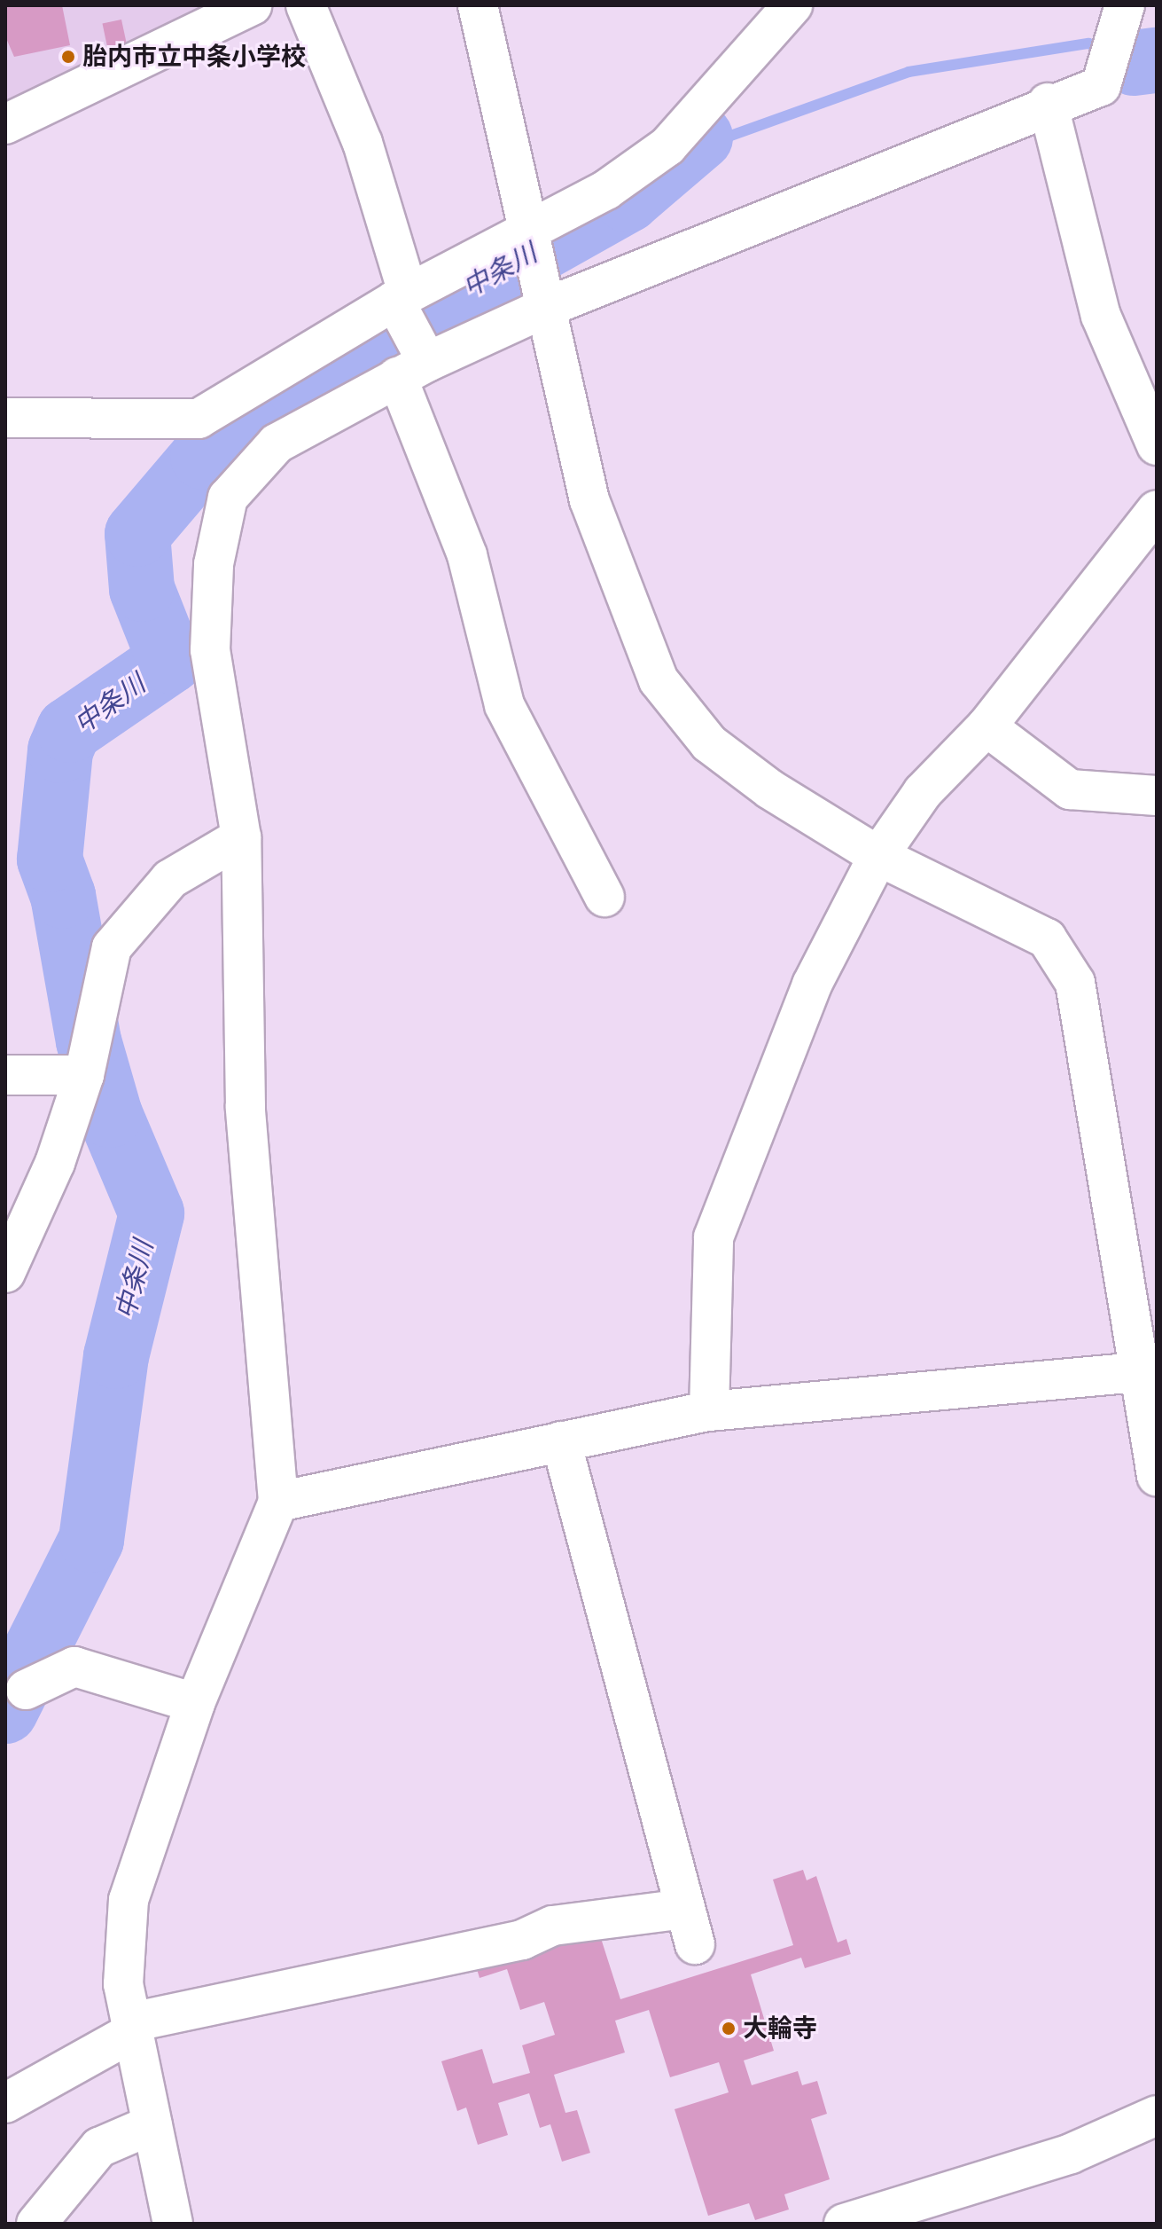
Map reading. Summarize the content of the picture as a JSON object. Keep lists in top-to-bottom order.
{
  "water": ["中条川"],
  "places": ["胎内市立中条小学校", "大輪寺"]
}
